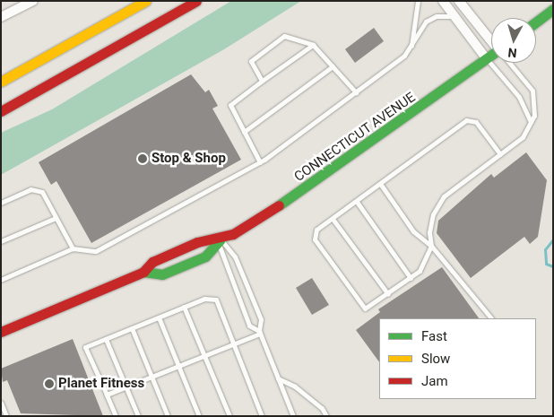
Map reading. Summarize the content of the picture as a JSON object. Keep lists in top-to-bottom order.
{
  "streets": {
    "main road": ["CONNECTICUT AVENUE"]
  },
  "places": ["Stop & Shop", "Planet Fitness"],
  "legend": ["Fast", "Slow", "Jam"],
  "north": "bottom"
}
